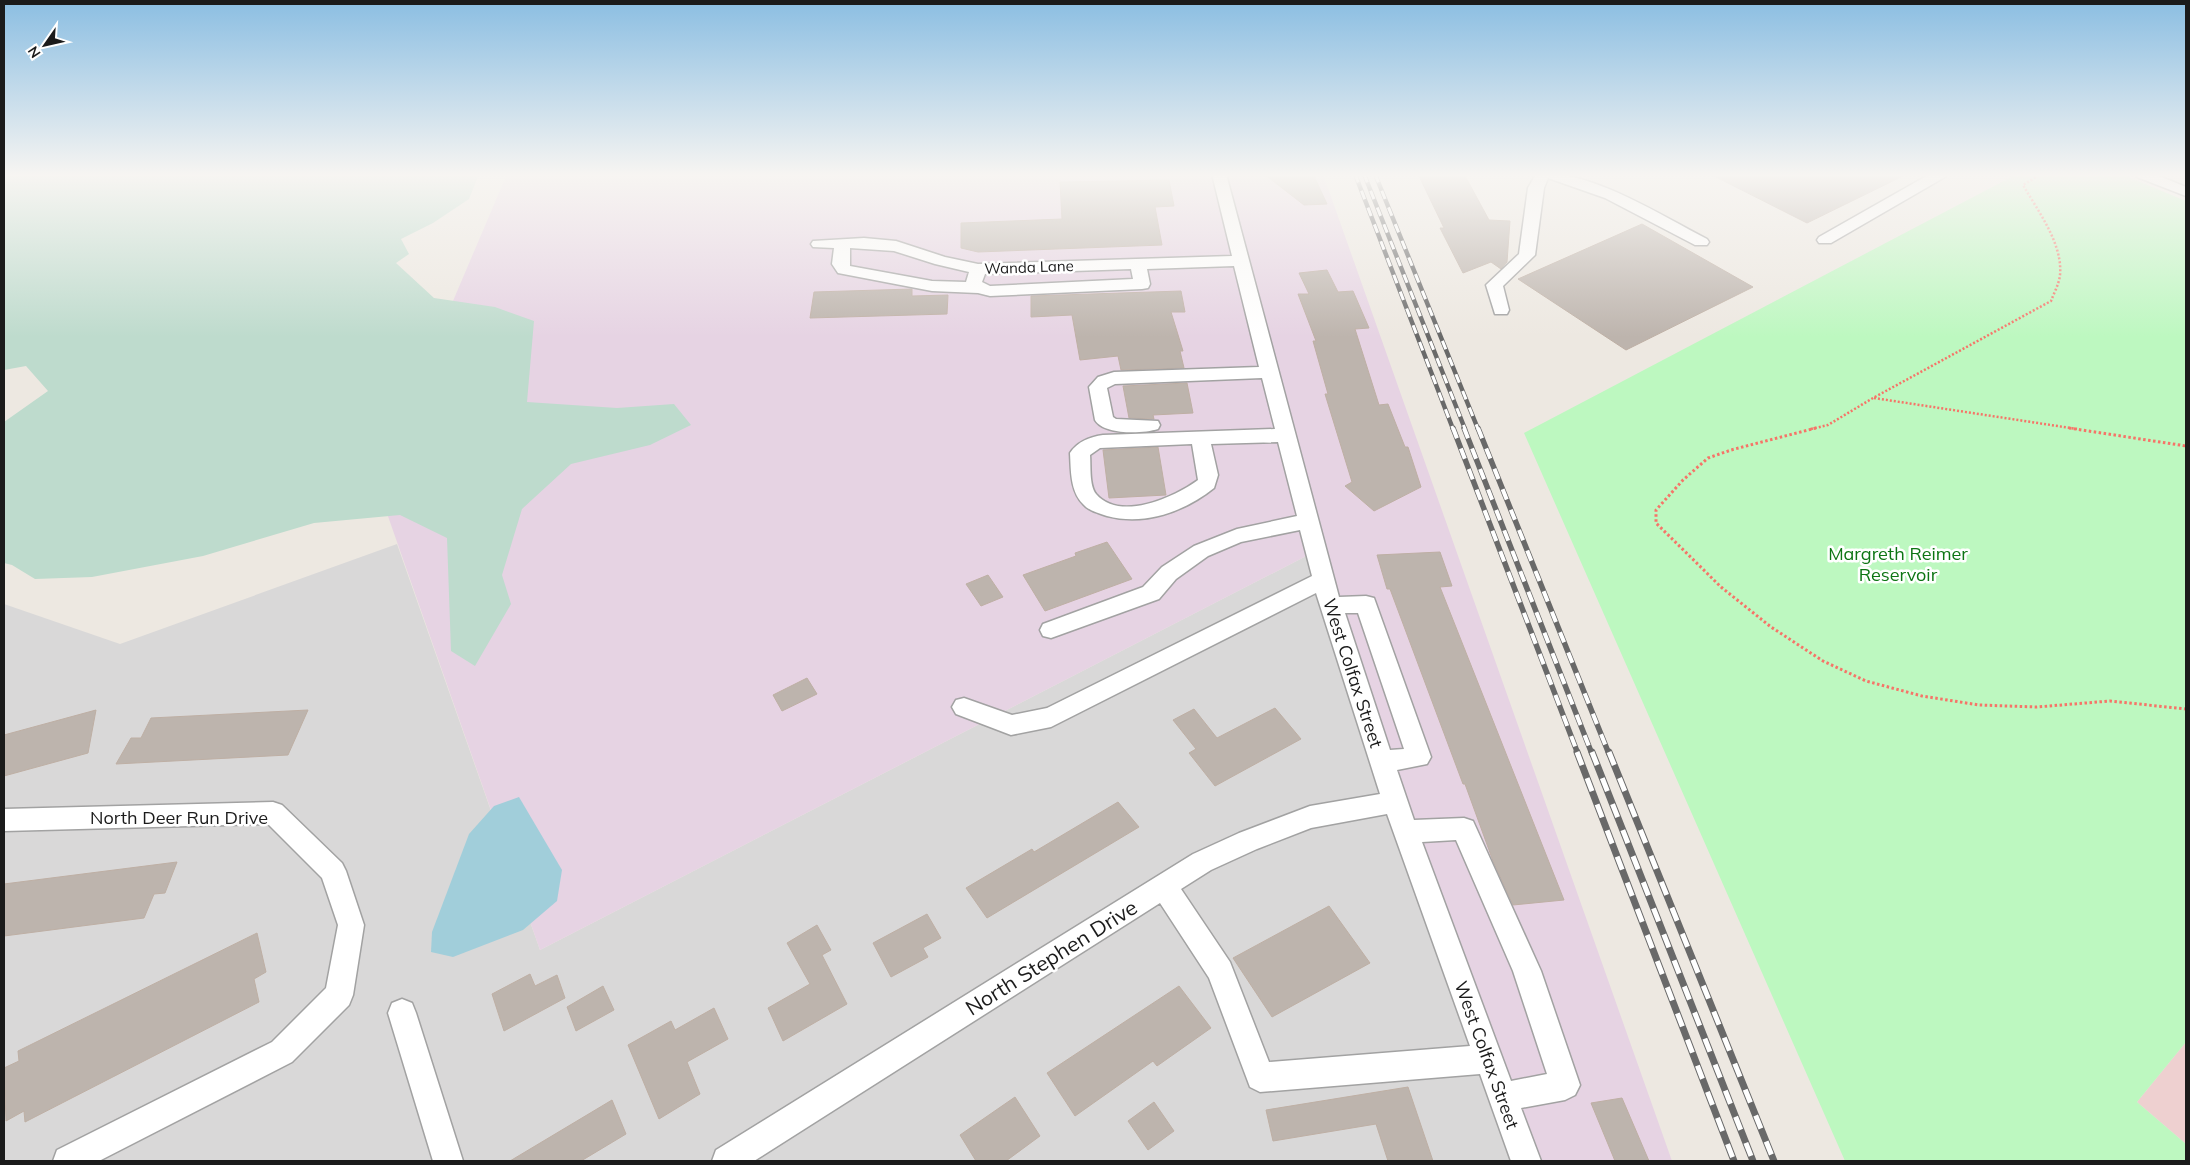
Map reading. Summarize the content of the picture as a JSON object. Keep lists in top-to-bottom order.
{
  "streets": {
    "street": [
      "Wanda Lane",
      "West Colfax Street",
      "North Deer Run Drive",
      "North Stephen Drive"
    ]
  },
  "crossings": [
    ["Wanda Lane", "West Colfax Street"],
    ["West Colfax Street", "North Stephen Drive"]
  ],
  "parks": ["Margreth Reimer Reservoir"],
  "north": "bottom left"
}
